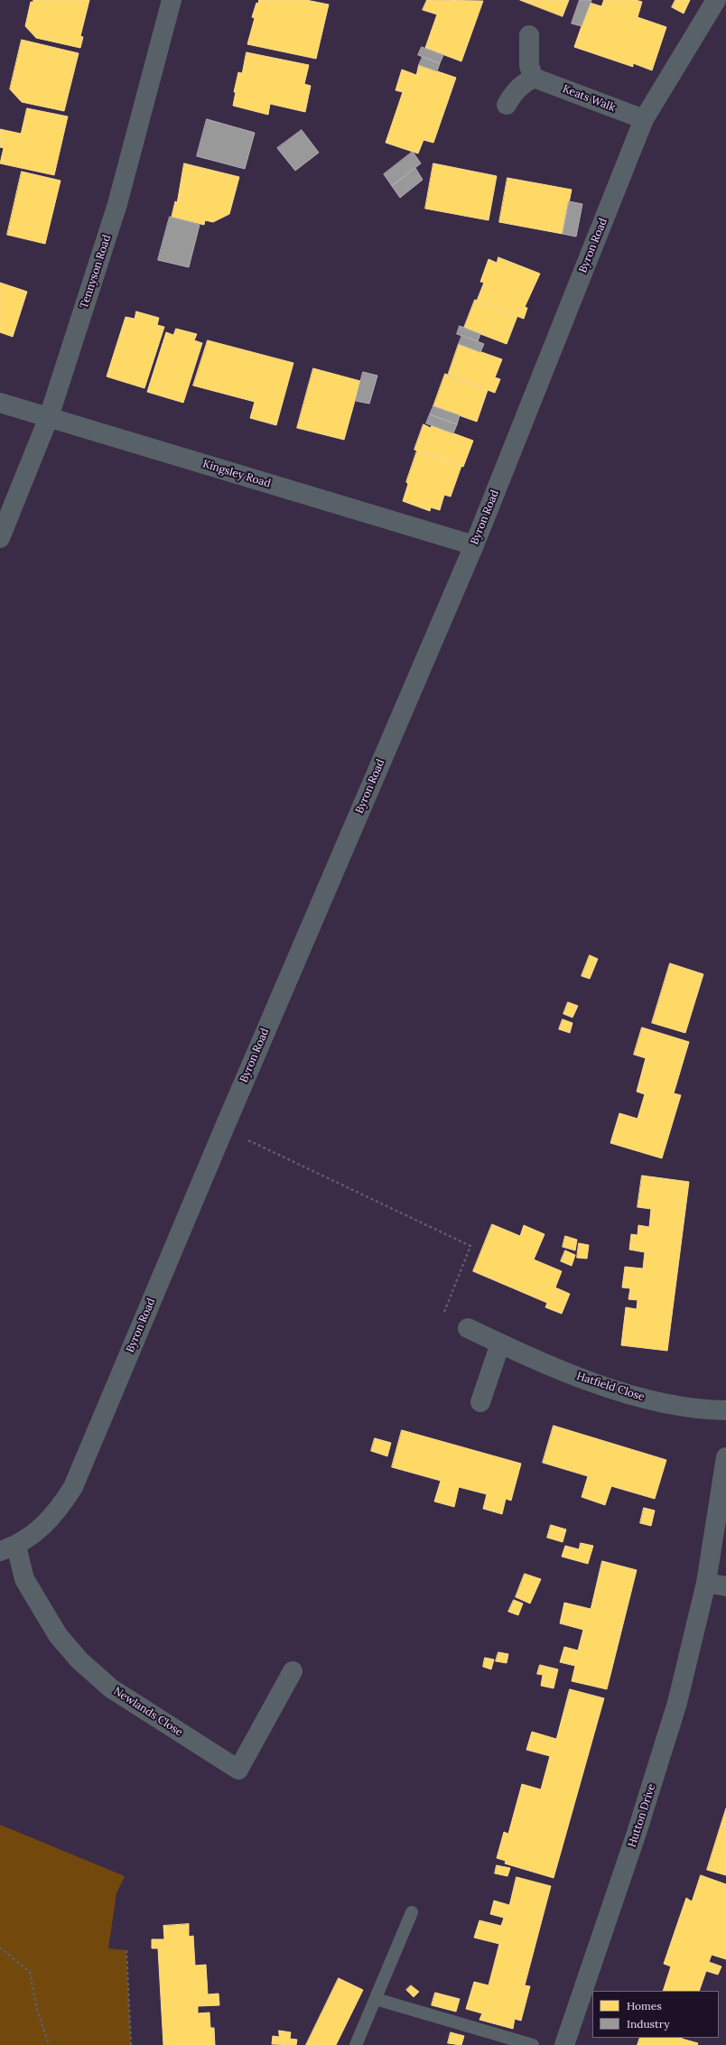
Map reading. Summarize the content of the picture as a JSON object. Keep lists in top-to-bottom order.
{
  "streets": {
    "street": [
      "Keats Walk",
      "Byron Road",
      "Tennyson Road",
      "Kingsley Road",
      "Hatfield Close",
      "Newlands Close",
      "Hutton Drive"
    ]
  },
  "crossings": [
    ["Keats Walk", "Byron Road"],
    ["Byron Road", "Kingsley Road"],
    ["Byron Road", "Newlands Close"],
    ["Tennyson Road", "Kingsley Road"]
  ],
  "legend": ["Homes", "Industry"]
}
